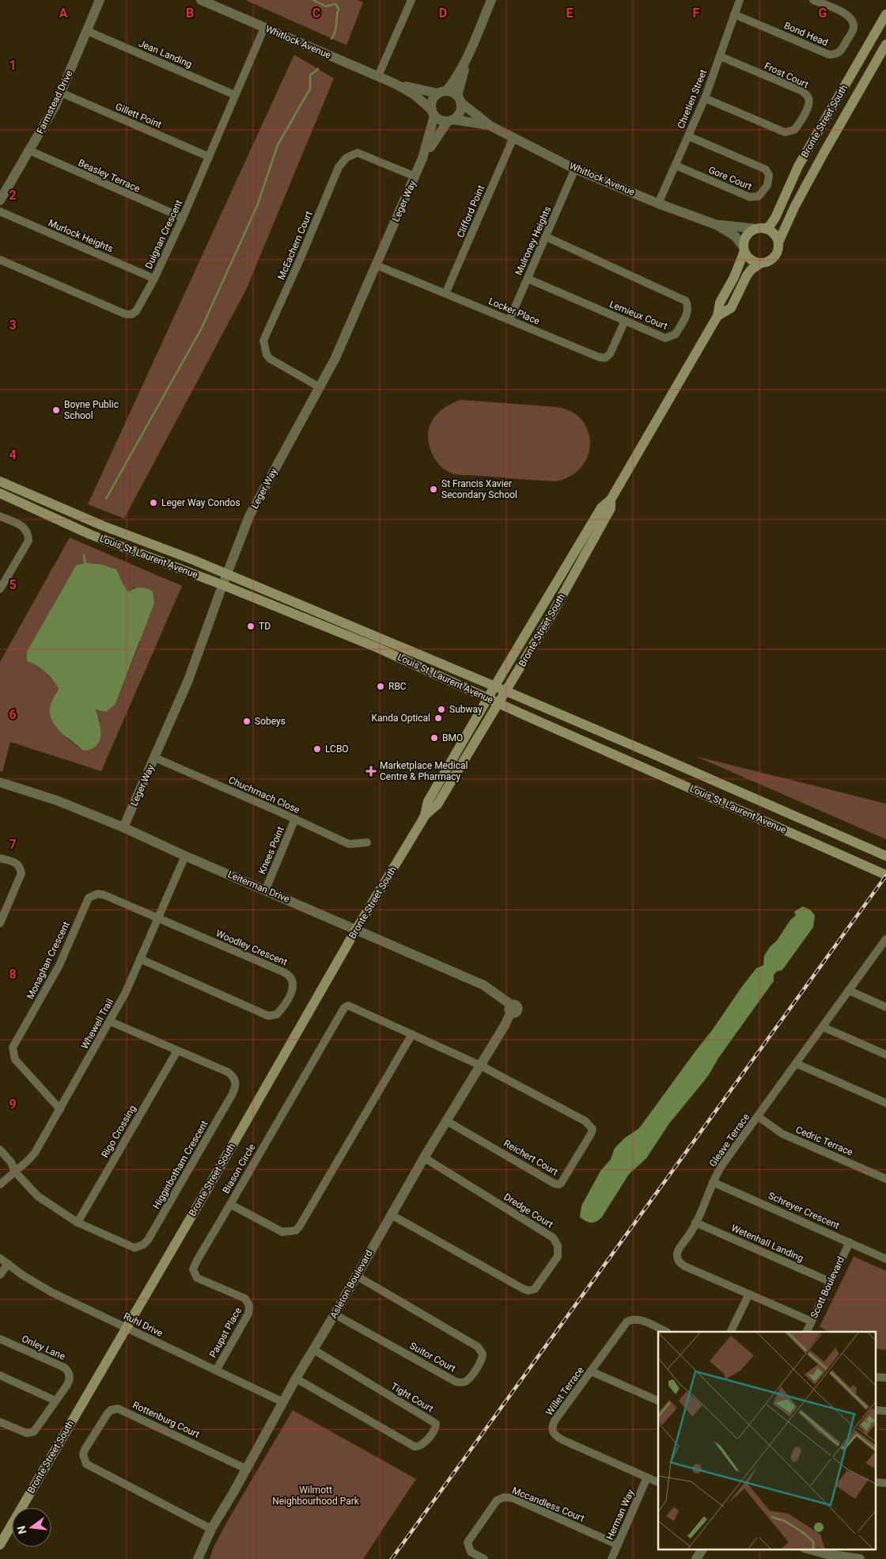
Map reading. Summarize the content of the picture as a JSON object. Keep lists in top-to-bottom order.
{
  "streets": {
    "main road": ["Bronte Street South", "Louis St. Laurent Avenue"],
    "street": [
      "Bond Head",
      "Whitlock Avenue",
      "Jean Landing",
      "Frost Court",
      "Chretien Street",
      "Farmstead Drive",
      "Gillett Point",
      "Beasley Terrace",
      "Gore Court",
      "Leger Way",
      "Clifford Point",
      "Duignan Crescent",
      "Murlock Heights",
      "Mulroney Heights",
      "McEachern Court",
      "Locker Place",
      "Lemieux Court",
      "Chuchmach Close",
      "Knees Point",
      "Leiterman Drive",
      "Woodley Crescent",
      "Monaghan Crescent",
      "Whewell Trail",
      "Rigo Crossing",
      "Gleave Terrace",
      "Cedric Terrace",
      "Reichert Court",
      "Higginbotham Crescent",
      "Biason Circle",
      "Dredge Court",
      "Schreyer Crescent",
      "Wetenhall Landing",
      "Asleton Boulevard",
      "Scott Boulevard",
      "Ruhl Drive",
      "Paupst Place",
      "Onley Lane",
      "Suitor Court",
      "Willet Terrace",
      "Tight Court",
      "Rottenburg Court",
      "Mccandless Court",
      "Herman Way"
    ]
  },
  "crossings": [
    ["Bond Head", "Chretien Street"],
    ["Whitlock Avenue", "Chretien Street"],
    ["Whitlock Avenue", "Bronte Street South"],
    ["Whitlock Avenue", "Leger Way"],
    ["Whitlock Avenue", "Clifford Point"],
    ["Whitlock Avenue", "Duignan Crescent"],
    ["Whitlock Avenue", "Mulroney Heights"],
    ["Jean Landing", "Farmstead Drive"],
    ["Jean Landing", "Duignan Crescent"],
    ["Frost Court", "Chretien Street"],
    ["Chretien Street", "Gore Court"],
    ["Farmstead Drive", "Gillett Point"],
    ["Farmstead Drive", "Beasley Terrace"],
    ["Gillett Point", "Duignan Crescent"],
    ["Bronte Street South", "Louis St. Laurent Avenue"],
    ["Bronte Street South", "Leiterman Drive"],
    ["Bronte Street South", "Ruhl Drive"],
    ["Beasley Terrace", "Duignan Crescent"],
    ["Leger Way", "McEachern Court"],
    ["Leger Way", "Locker Place"],
    ["Leger Way", "Louis St. Laurent Avenue"],
    ["Leger Way", "Chuchmach Close"],
    ["Leger Way", "Leiterman Drive"],
    ["Clifford Point", "Locker Place"],
    ["Duignan Crescent", "Murlock Heights"],
    ["Mulroney Heights", "Locker Place"],
    ["Mulroney Heights", "Lemieux Court"],
    ["Locker Place", "Lemieux Court"],
    ["Chuchmach Close", "Knees Point"],
    ["Knees Point", "Leiterman Drive"],
    ["Leiterman Drive", "Whewell Trail"],
    ["Leiterman Drive", "Asleton Boulevard"],
    ["Woodley Crescent", "Monaghan Crescent"],
    ["Woodley Crescent", "Whewell Trail"],
    ["Monaghan Crescent", "Whewell Trail"],
    ["Whewell Trail", "Higginbotham Crescent"],
    ["Rigo Crossing", "Higginbotham Crescent"],
    ["Gleave Terrace", "Cedric Terrace"],
    ["Gleave Terrace", "Schreyer Crescent"],
    ["Gleave Terrace", "Wetenhall Landing"],
    ["Gleave Terrace", "Scott Boulevard"],
    ["Reichert Court", "Biason Circle"],
    ["Reichert Court", "Asleton Boulevard"],
    ["Biason Circle", "Asleton Boulevard"],
    ["Biason Circle", "Paupst Place"],
    ["Dredge Court", "Asleton Boulevard"],
    ["Schreyer Crescent", "Scott Boulevard"],
    ["Wetenhall Landing", "Scott Boulevard"],
    ["Asleton Boulevard", "Ruhl Drive"],
    ["Asleton Boulevard", "Suitor Court"],
    ["Asleton Boulevard", "Tight Court"],
    ["Asleton Boulevard", "Rottenburg Court"],
    ["Ruhl Drive", "Paupst Place"],
    ["Willet Terrace", "Herman Way"],
    ["Mccandless Court", "Herman Way"]
  ],
  "parks": ["Wilmott Neighbourhood Park"],
  "places": {
    "other": [
      "Boyne Public School",
      "St Francis Xavier Secondary School",
      "Leger Way Condos",
      "TD",
      "RBC",
      "Subway",
      "Kanda Optical",
      "Sobeys",
      "BMO",
      "LCBO"
    ],
    "health": ["Marketplace Medical Centre & Pharmacy"]
  },
  "north": "left",
  "grid": {
    "columns": [
      "A",
      "B",
      "C",
      "D",
      "E",
      "F",
      "G"
    ],
    "rows": [
      "1",
      "2",
      "3",
      "4",
      "5",
      "6",
      "7",
      "8",
      "9"
    ]
  }
}
